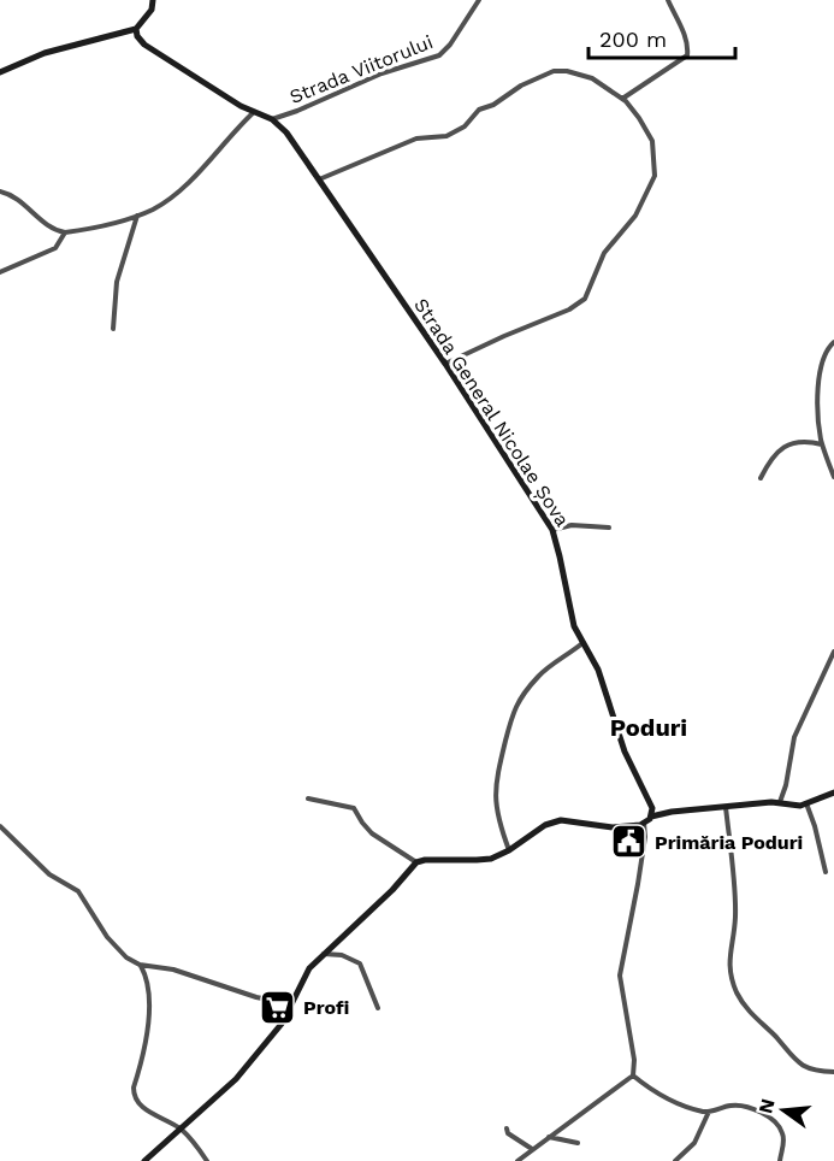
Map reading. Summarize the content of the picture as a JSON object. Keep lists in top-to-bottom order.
{
  "streets": {
    "main road": ["Strada General Nicolae Șova"],
    "street": ["Strada Viitorului"]
  },
  "crossings": [
    ["Strada Viitorului", "Strada General Nicolae Șova"]
  ],
  "districts": ["Poduri"],
  "places": {
    "public building": ["Primăria Poduri"],
    "supermarket": ["Profi"]
  },
  "scale_bar": "200 m",
  "north": "left"
}
